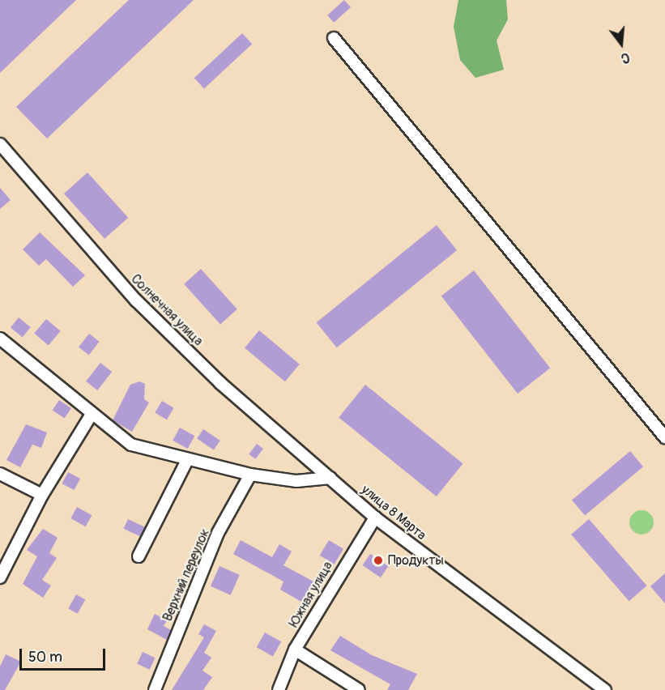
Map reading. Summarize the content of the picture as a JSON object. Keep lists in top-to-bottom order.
{
  "streets": {
    "street": [
      "Солнечная улица",
      "улица 8 Марта",
      "Верхний переулок",
      "Южная улица"
    ]
  },
  "crossings": [
    ["Солнечная улица", "улица 8 Марта"],
    ["улица 8 Марта", "Южная улица"]
  ],
  "places": ["Продукты"],
  "scale_bar": "50 m",
  "north": "bottom"
}
